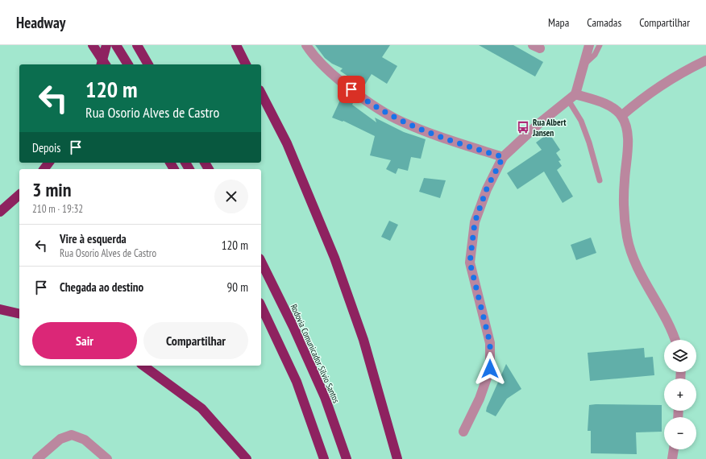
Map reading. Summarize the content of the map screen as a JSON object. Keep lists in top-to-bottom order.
{
  "streets": {
    "highway": ["Rodovia Comunicador Silvio Santos"]
  },
  "places": {
    "bus stop": ["Rua Albert Jansen"]
  },
  "page": {
    "header": "Headway",
    "nav": ["Mapa", "Camadas", "Compartilhar"],
    "turn": ["120 m", "Rua Osorio Alves de Castro"],
    "then": "Depois",
    "heading": ["3 min", "210 m · 19:32"],
    "list": [
      {
        "name": "Vire à esquerda",
        "note": "Rua Osorio Alves de Castro",
        "value": "120 m"
      },
      {
        "name": "Chegada ao destino",
        "value": "90 m"
      }
    ],
    "buttons": ["Sair", "Compartilhar"],
    "map_buttons": ["+", "−"]
  }
}
